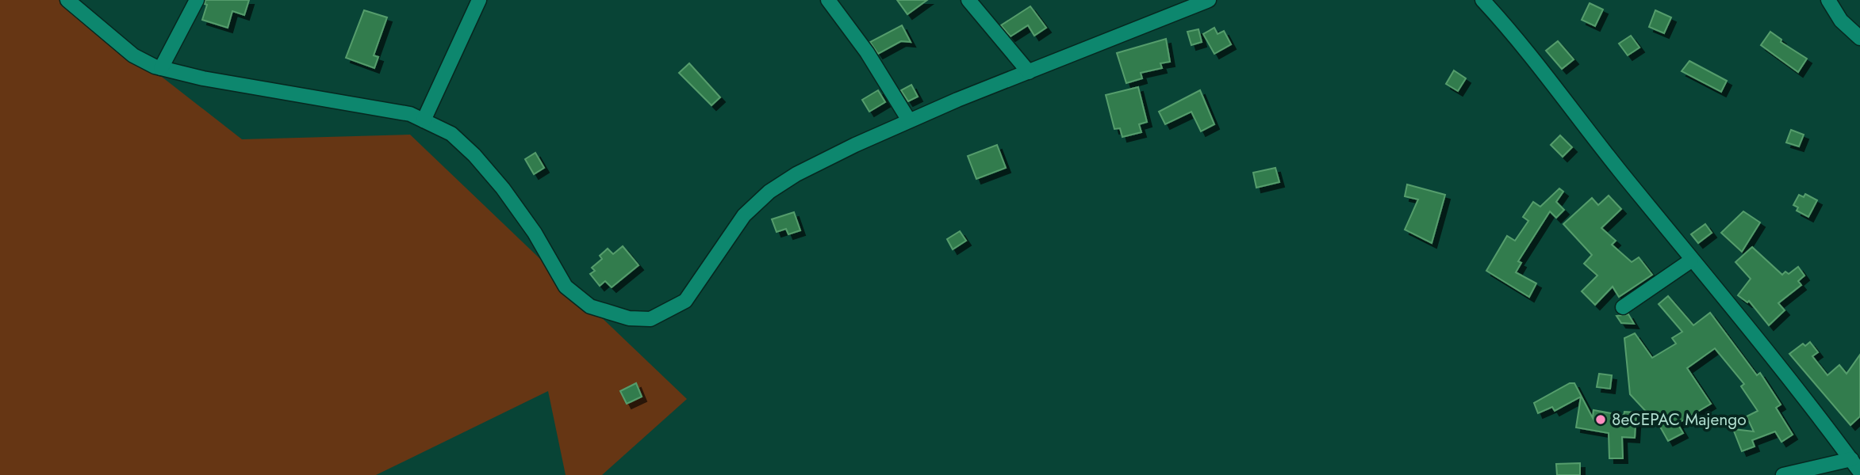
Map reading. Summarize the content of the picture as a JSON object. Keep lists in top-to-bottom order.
{
  "places": ["8eCEPAC Majengo"]
}
